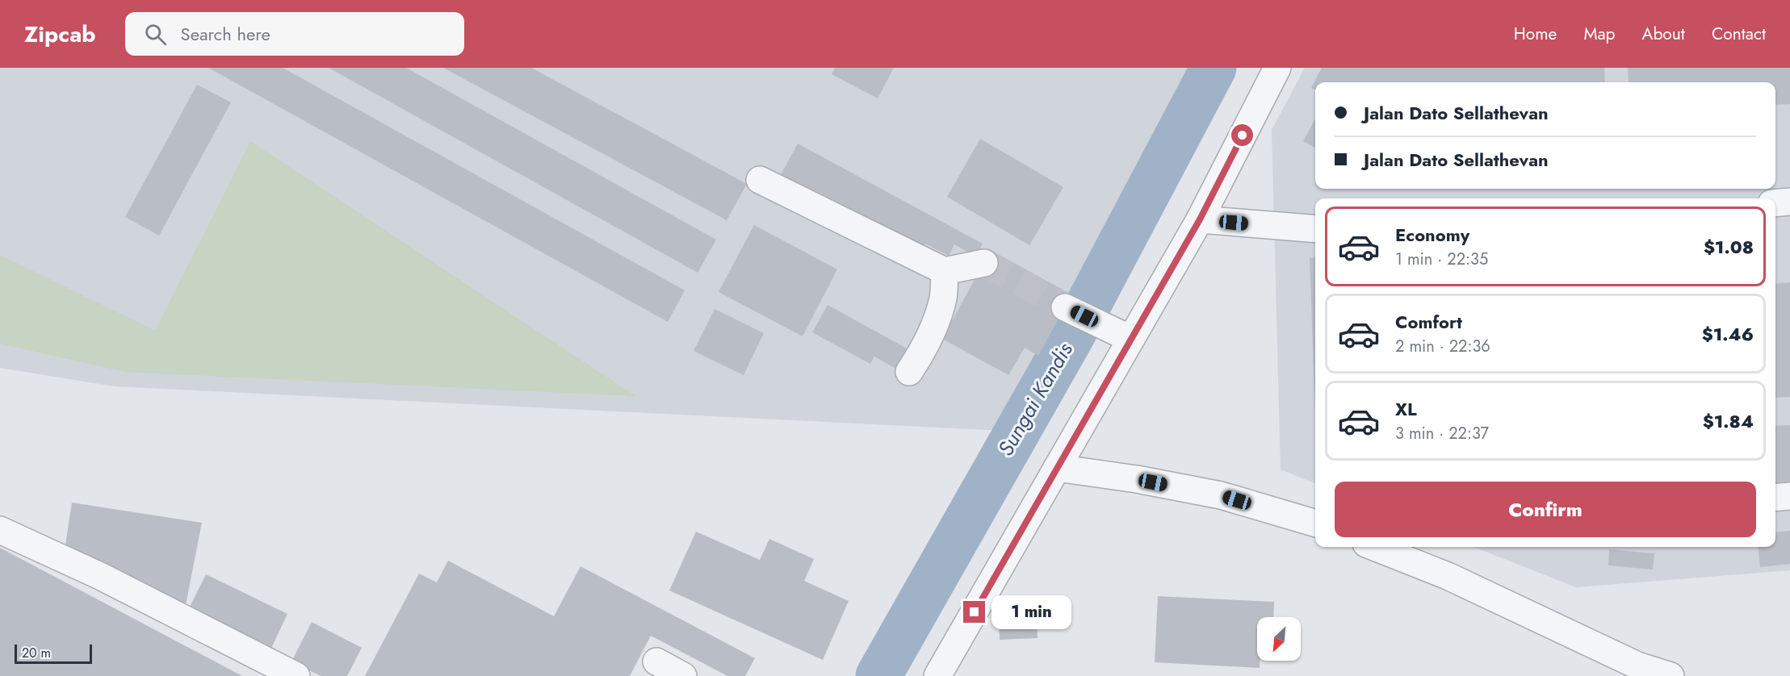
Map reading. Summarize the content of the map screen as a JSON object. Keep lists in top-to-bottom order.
{
  "water": ["Sungai Kandis"],
  "scale_bar": "20 m",
  "north": "bottom left",
  "page": {
    "header": "Zipcab",
    "search": "Search here",
    "nav": [
      "Home",
      "Map",
      "About",
      "Contact"
    ],
    "banner": ["Jalan Dato Sellathevan", "Jalan Dato Sellathevan"],
    "list": [
      {
        "name": "Economy",
        "note": "1 min · 22:35",
        "value": "$1.08"
      },
      {
        "name": "Comfort",
        "note": "2 min · 22:36",
        "value": "$1.46"
      },
      {
        "name": "XL",
        "note": "3 min · 22:37",
        "value": "$1.84"
      }
    ],
    "buttons": "Confirm",
    "bubble": "1 min",
    "scale": "20 m"
  }
}
